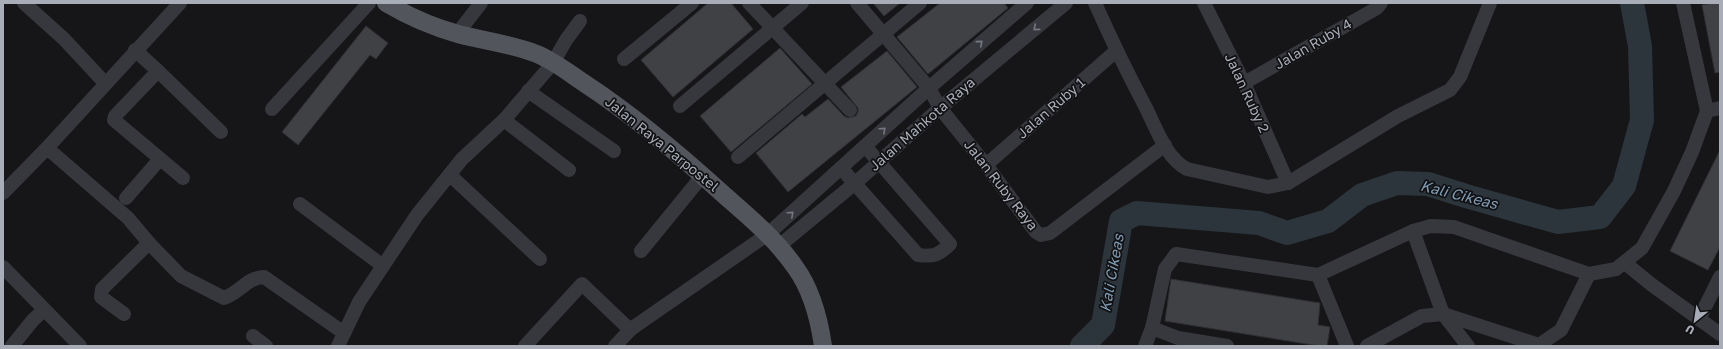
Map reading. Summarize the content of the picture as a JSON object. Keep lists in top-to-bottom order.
{
  "streets": {
    "main road": ["Jalan Raya Parpostel"],
    "street": [
      "Jalan Ruby 4",
      "Jalan Ruby 2",
      "Jalan Ruby 1",
      "Jalan Mahkota Raya",
      "Jalan Ruby Raya"
    ]
  },
  "crossings": [
    ["Jalan Ruby 4", "Jalan Ruby 2"],
    ["Jalan Ruby 1", "Jalan Ruby Raya"],
    ["Jalan Mahkota Raya", "Jalan Raya Parpostel"],
    ["Jalan Mahkota Raya", "Jalan Ruby Raya"]
  ],
  "water": ["Kali Cikeas"],
  "north": "bottom left"
}
